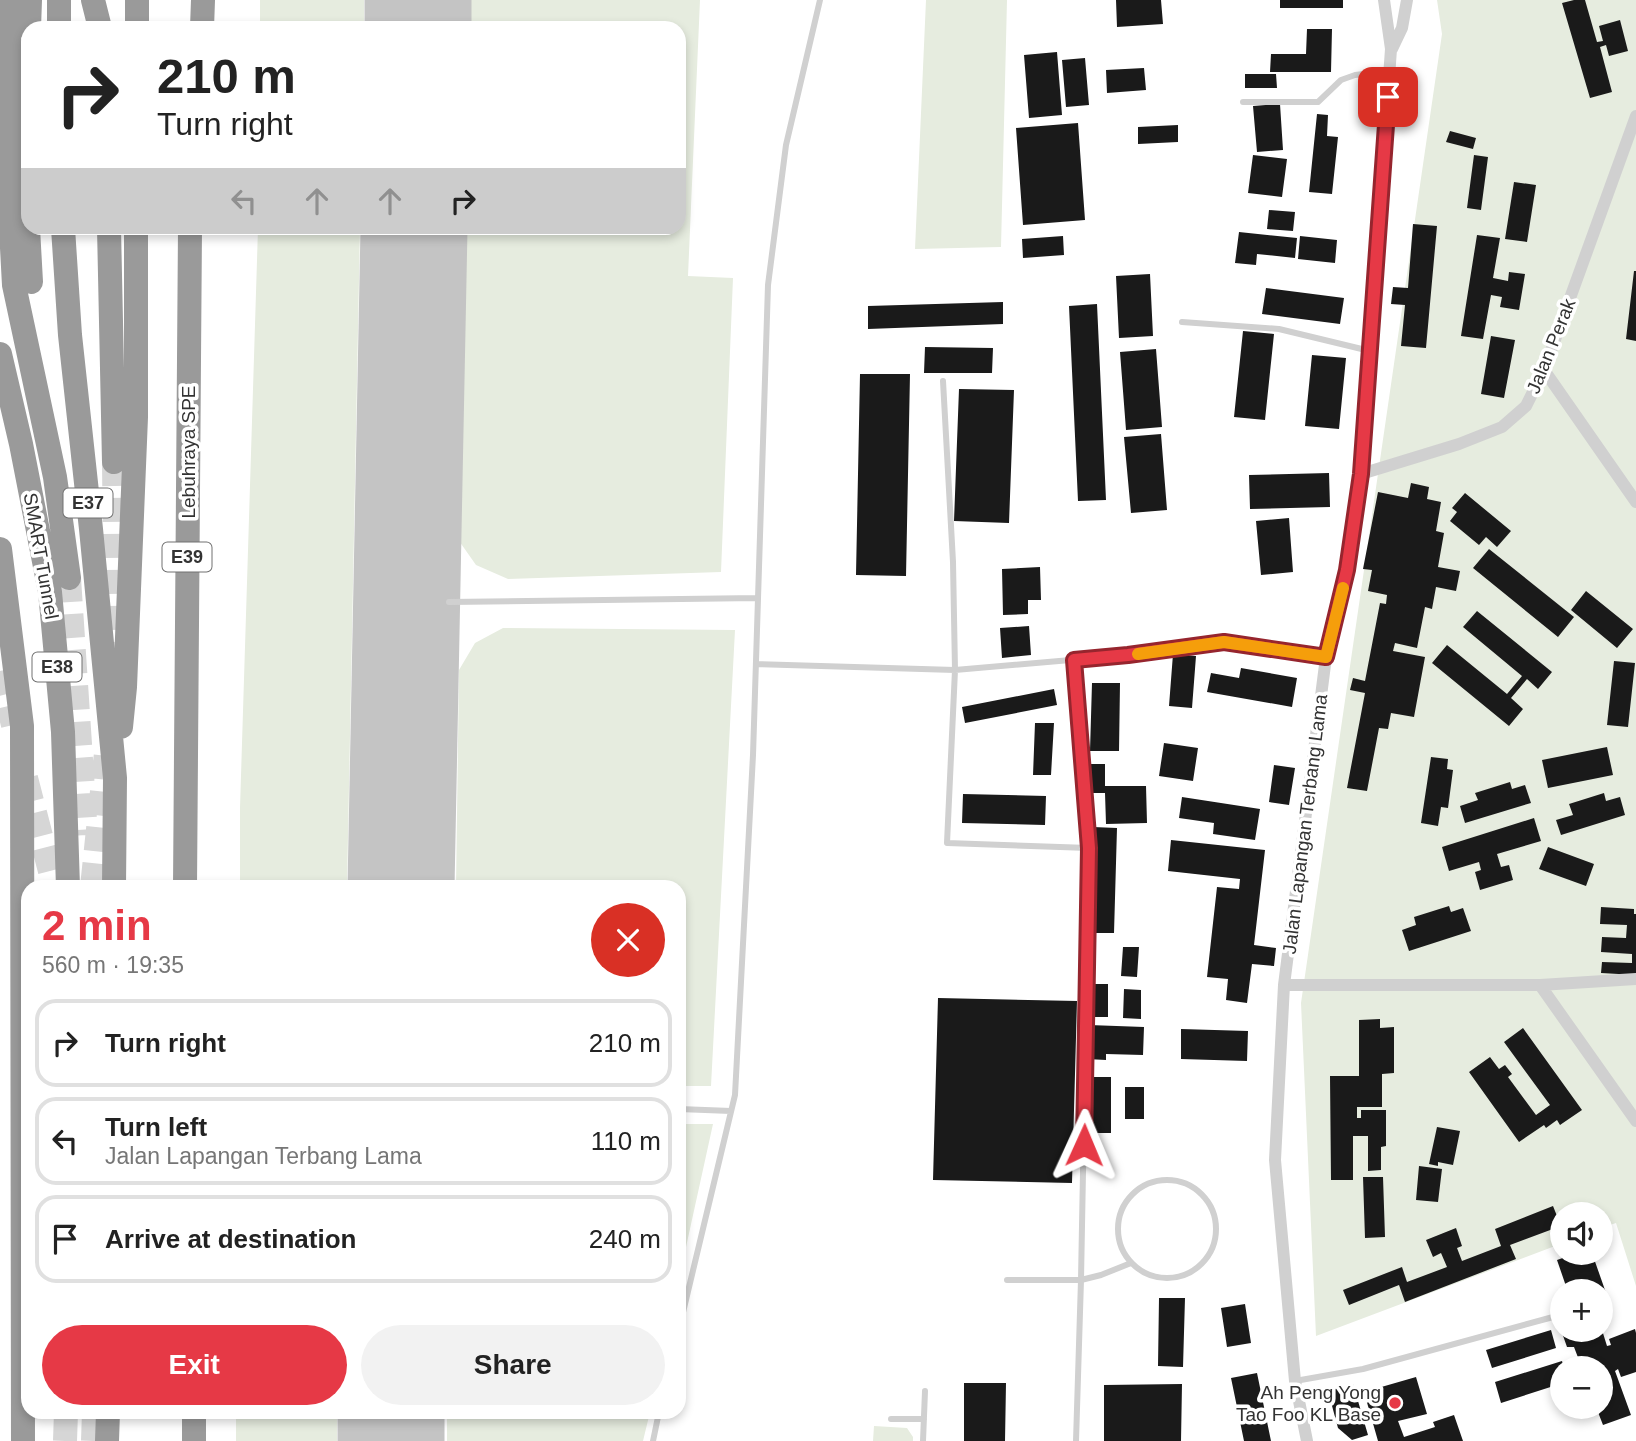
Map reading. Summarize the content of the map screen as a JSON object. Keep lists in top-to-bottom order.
{
  "streets": {
    "highway": [
      "Lebuhraya SPE",
      "E37",
      "SMART Tunnel",
      "E39",
      "E38"
    ],
    "street": ["Jalan Perak", "Jalan Lapangan Terbang Lama"]
  },
  "crossings": [
    ["Jalan Perak", "Jalan Lapangan Terbang Lama"]
  ],
  "places": ["Ah Peng Yong Tao Foo KL Base"],
  "page": {
    "turn": ["210 m", "Turn right"],
    "heading": ["2 min", "560 m · 19:35"],
    "list": [
      {
        "name": "Turn right",
        "value": "210 m"
      },
      {
        "name": "Turn left",
        "note": "Jalan Lapangan Terbang Lama",
        "value": "110 m"
      },
      {
        "name": "Arrive at destination",
        "value": "240 m"
      }
    ],
    "map_buttons": ["+", "−"],
    "buttons": ["Exit", "Share"]
  }
}
